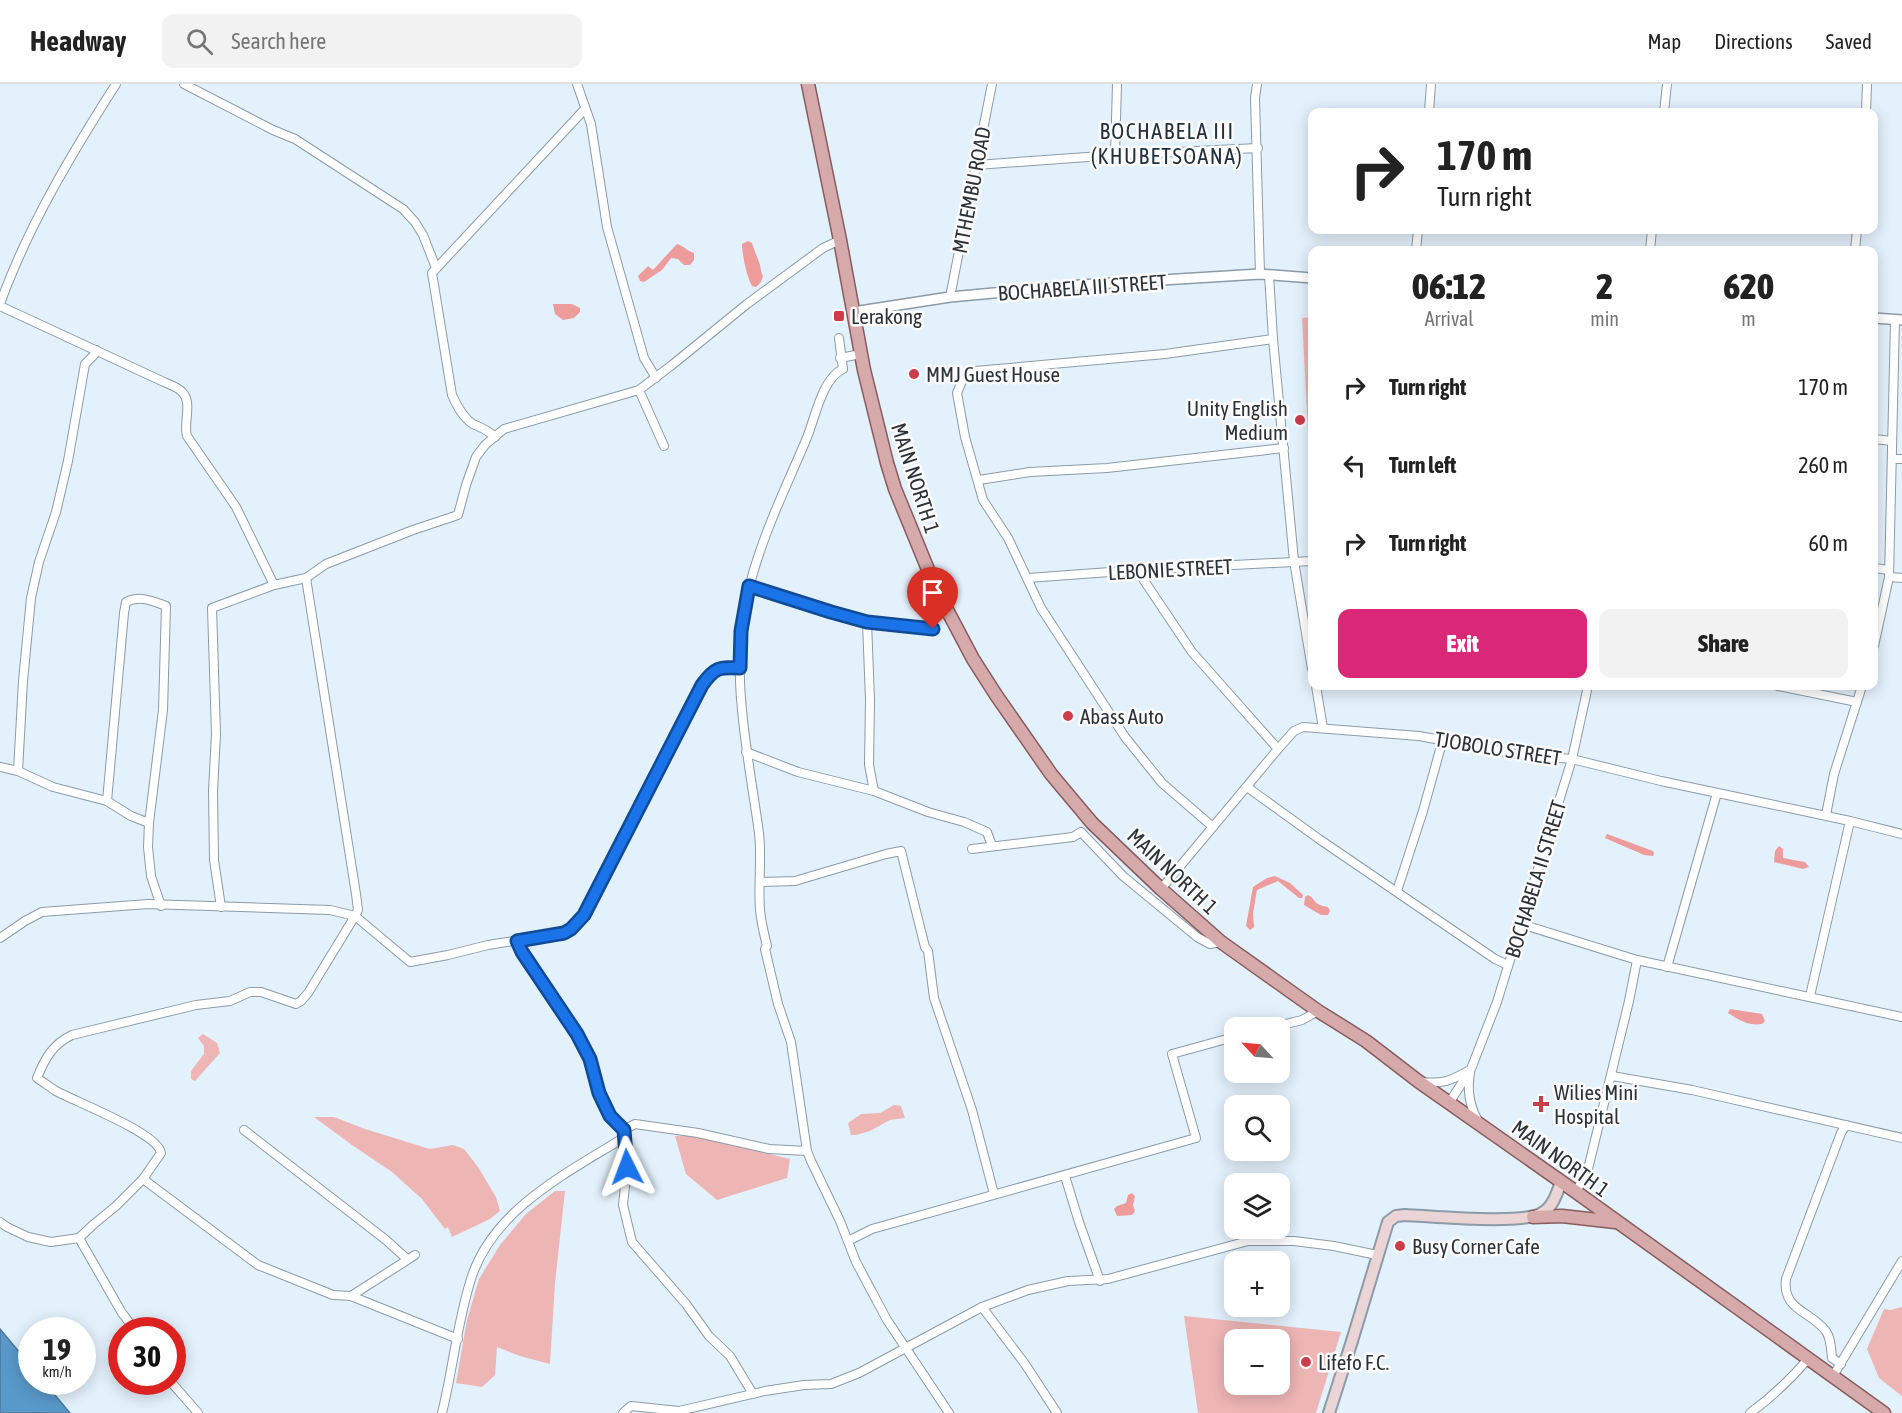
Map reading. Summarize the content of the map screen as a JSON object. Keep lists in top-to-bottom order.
{
  "streets": {
    "main road": ["MAIN NORTH 1"],
    "street": [
      "MTHEMBU ROAD",
      "BOCHABELA III STREET",
      "LEBONIE STREET",
      "TJOBOLO STREET",
      "BOCHABELA II STREET"
    ]
  },
  "crossings": [
    ["MTHEMBU ROAD", "BOCHABELA III STREET"],
    ["BOCHABELA III STREET", "MAIN NORTH 1"],
    ["MAIN NORTH 1", "TJOBOLO STREET"],
    ["MAIN NORTH 1", "BOCHABELA II STREET"],
    ["TJOBOLO STREET", "BOCHABELA II STREET"]
  ],
  "districts": ["BOCHABELA III (KHUBETSOANA)"],
  "places": {
    "transit": ["Lerakong"],
    "other": [
      "MMJ Guest House",
      "Unity English Medium",
      "Abass Auto",
      "Busy Corner Cafe",
      "Lifefo F.C."
    ],
    "health": ["Wilies Mini Hospital"]
  },
  "north": "top left",
  "page": {
    "header": "Headway",
    "search": "Search here",
    "nav": ["Map", "Directions", "Saved"],
    "turn": ["170 m", "Turn right"],
    "eta": [
      "06:12",
      "Arrival",
      "2",
      "min",
      "620",
      "m"
    ],
    "list": [
      {
        "name": "Turn right",
        "value": "170 m"
      },
      {
        "name": "Turn left",
        "value": "260 m"
      },
      {
        "name": "Turn right",
        "value": "60 m"
      }
    ],
    "buttons": ["Exit", "Share"],
    "map_buttons": ["+", "−"],
    "speed": "19 km/h",
    "limit": "30"
  }
}
